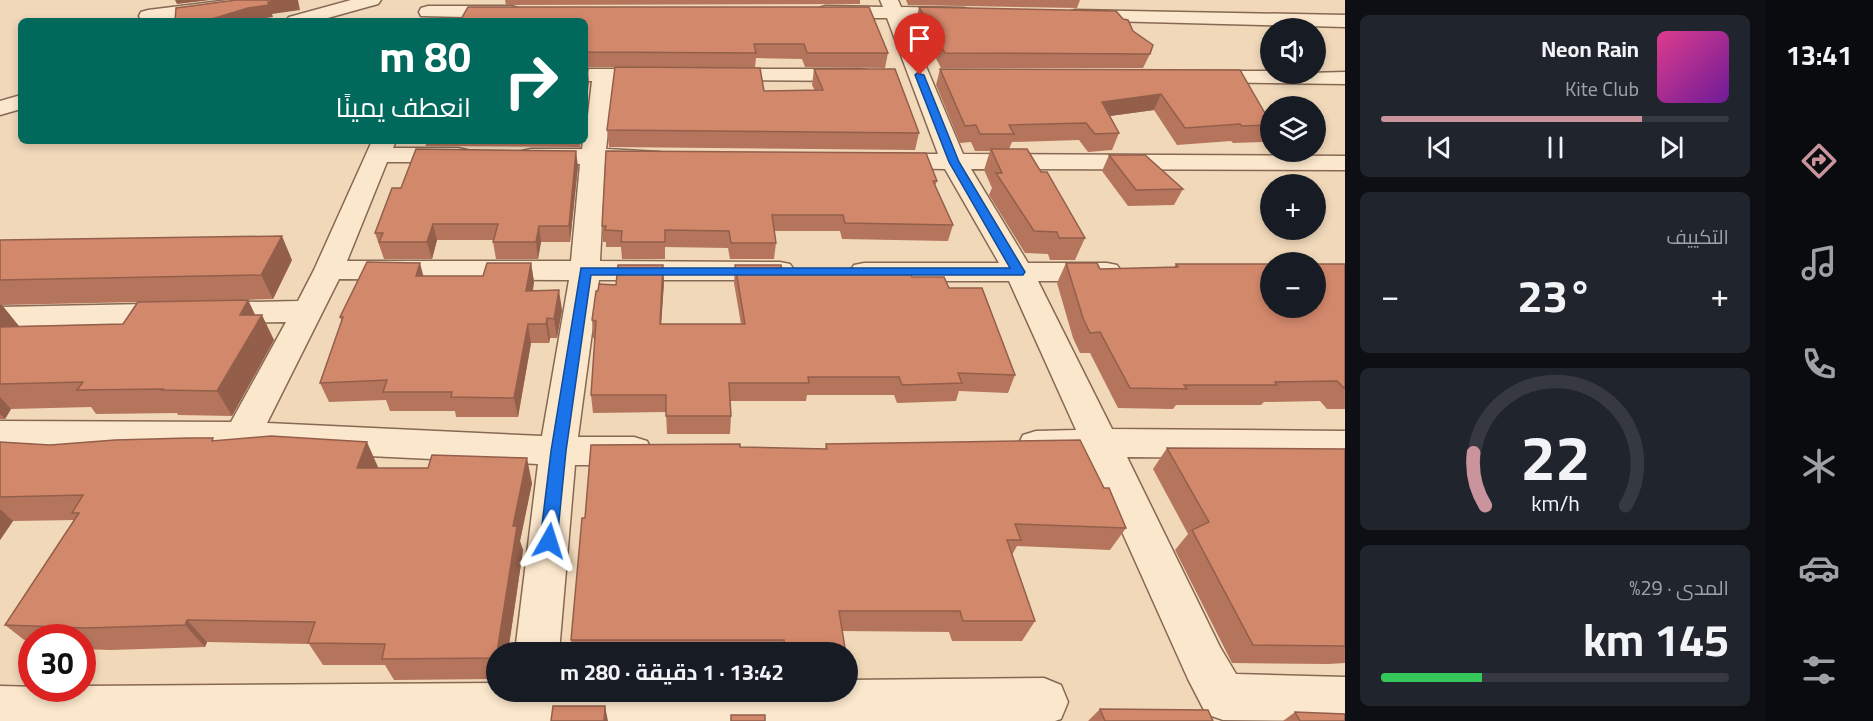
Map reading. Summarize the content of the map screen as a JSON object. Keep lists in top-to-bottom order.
{
  "page": {
    "tabs": "13:41",
    "map_buttons": ["+", "−"],
    "turn": ["80 m", "انعطف يمينًا"],
    "song": ["Neon Rain", "Kite Club"],
    "tile": [
      "التكييف",
      ["المدى · 29%", "145 km"]
    ],
    "heat": ["−", "23°", "+"],
    "limit": "30",
    "trip": "13:42 · 1 دقيقة · 280 m",
    "gauge": ["22", "km/h"]
  }
}
